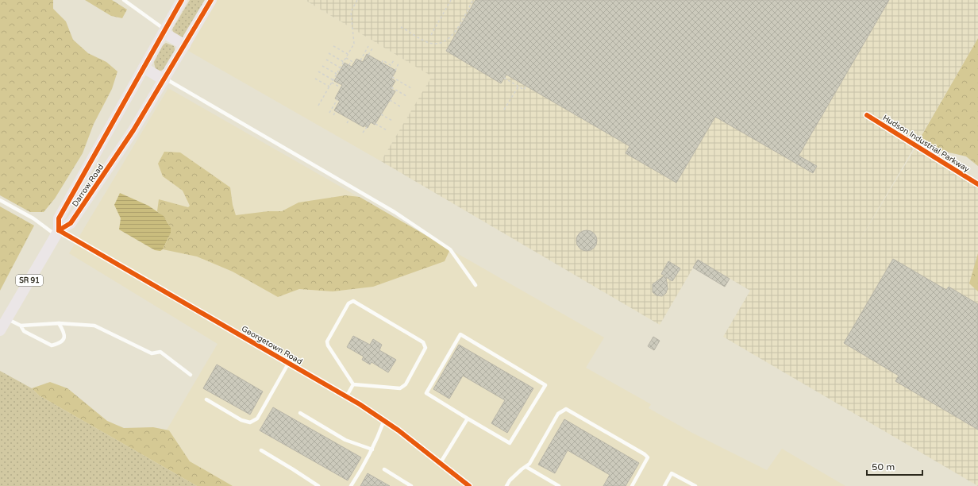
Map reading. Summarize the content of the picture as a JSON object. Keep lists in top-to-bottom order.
{
  "streets": {
    "main road": ["Darrow Road", "SR 91"],
    "street": ["Hudson Industrial Parkway", "Georgetown Road"]
  },
  "crossings": [
    ["Darrow Road", "Georgetown Road"]
  ],
  "scale_bar": "50 m"
}
